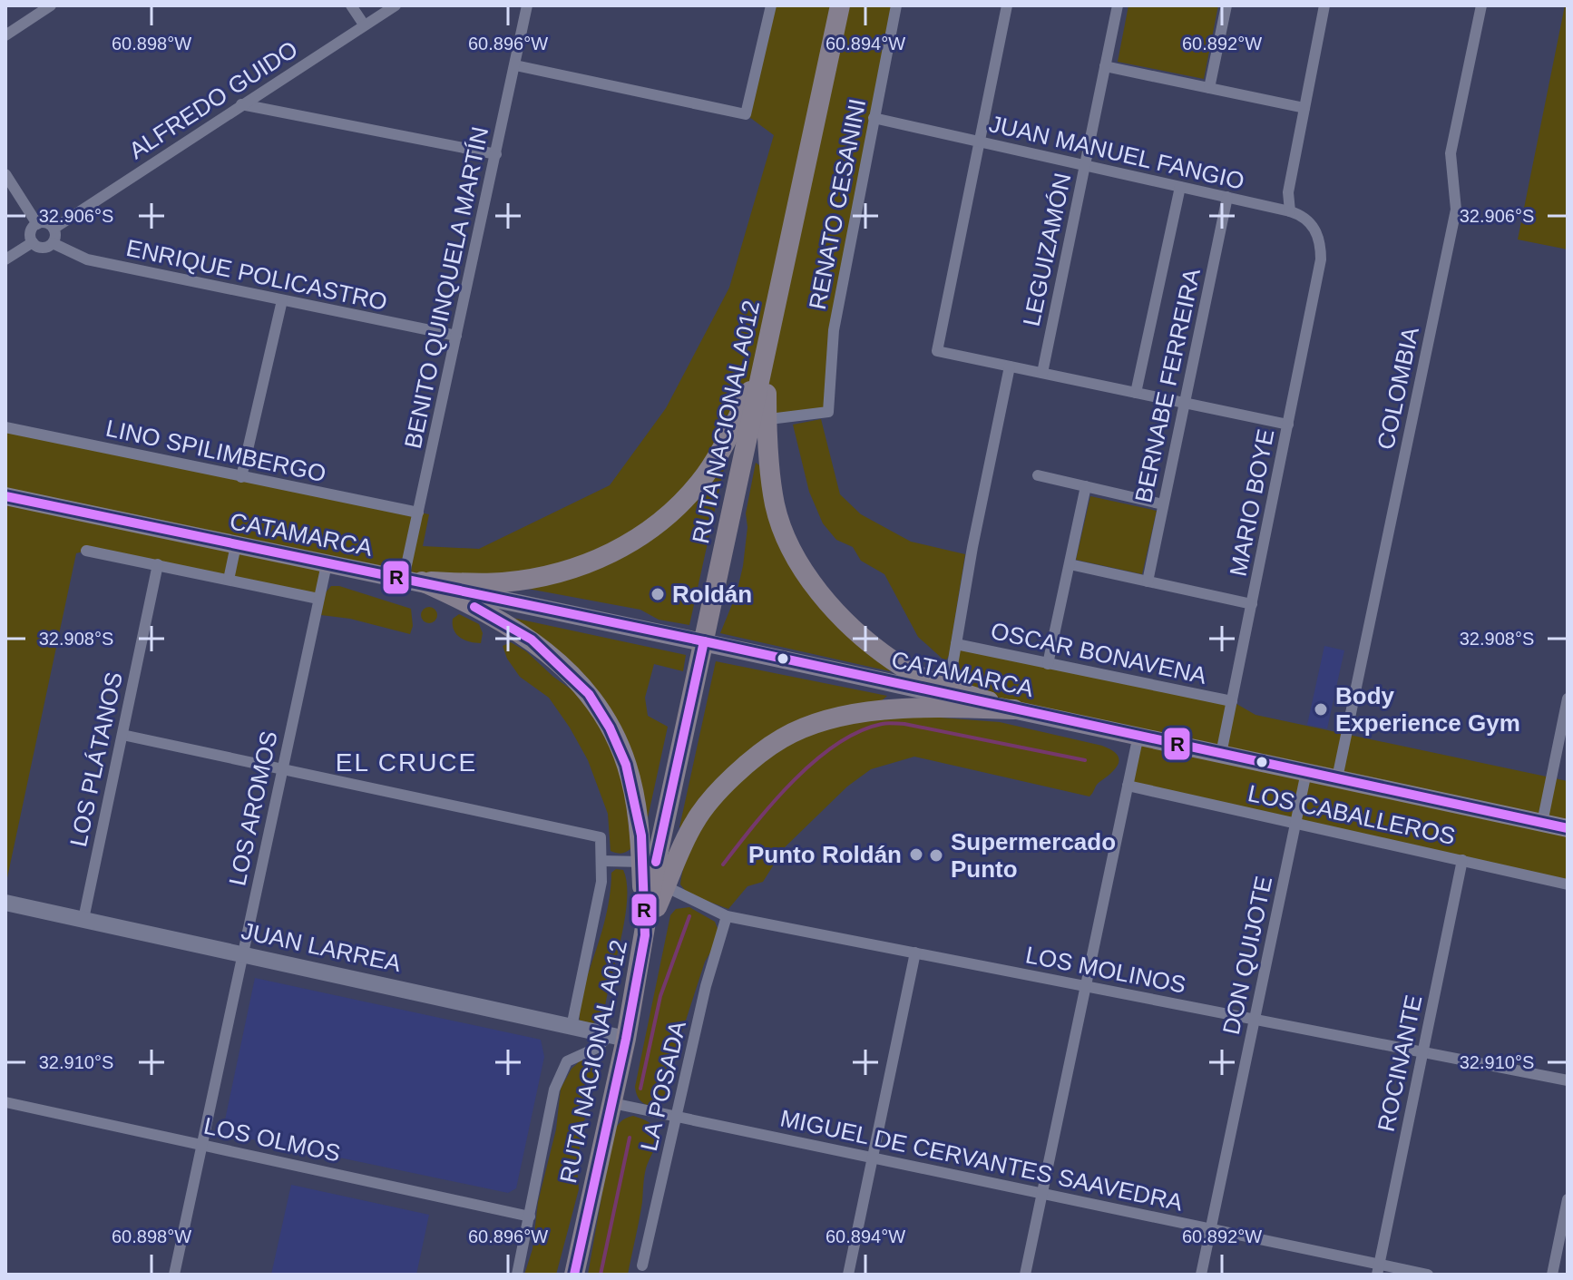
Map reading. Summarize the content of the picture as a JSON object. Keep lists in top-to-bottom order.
{
  "streets": {
    "highway": ["RUTA NACIONAL A012"],
    "main road": ["CATAMARCA"],
    "street": [
      "ALFREDO GUIDO",
      "JUAN MANUEL FANGIO",
      "RENATO CESANINI",
      "LEGUIZAMÓN",
      "ENRIQUE POLICASTRO",
      "BENITO QUINQUELA MARTÍN",
      "BERNABE FERREIRA",
      "COLOMBIA",
      "LINO SPILIMBERGO",
      "MARIO BOYE",
      "OSCAR BONAVENA",
      "LOS PLÁTANOS",
      "LOS AROMOS",
      "LOS CABALLEROS",
      "JUAN LARREA",
      "DON QUIJOTE",
      "LOS MOLINOS",
      "ROCINANTE",
      "LA POSADA",
      "LOS OLMOS",
      "MIGUEL DE CERVANTES SAAVEDRA"
    ]
  },
  "crossings": [
    ["ALFREDO GUIDO", "ENRIQUE POLICASTRO"],
    ["JUAN MANUEL FANGIO", "RENATO CESANINI"],
    ["JUAN MANUEL FANGIO", "LEGUIZAMÓN"],
    ["JUAN MANUEL FANGIO", "BERNABE FERREIRA"],
    ["JUAN MANUEL FANGIO", "MARIO BOYE"],
    ["RENATO CESANINI", "RUTA NACIONAL A012"],
    ["ENRIQUE POLICASTRO", "BENITO QUINQUELA MARTÍN"],
    ["BENITO QUINQUELA MARTÍN", "LINO SPILIMBERGO"],
    ["BENITO QUINQUELA MARTÍN", "CATAMARCA"],
    ["COLOMBIA", "CATAMARCA"],
    ["RUTA NACIONAL A012", "CATAMARCA"],
    ["RUTA NACIONAL A012", "JUAN LARREA"],
    ["RUTA NACIONAL A012", "LOS MOLINOS"],
    ["RUTA NACIONAL A012", "MIGUEL DE CERVANTES SAAVEDRA"],
    ["MARIO BOYE", "CATAMARCA"],
    ["MARIO BOYE", "OSCAR BONAVENA"],
    ["CATAMARCA", "LOS AROMOS"],
    ["CATAMARCA", "DON QUIJOTE"],
    ["LOS PLÁTANOS", "JUAN LARREA"],
    ["LOS AROMOS", "JUAN LARREA"],
    ["LOS AROMOS", "LOS OLMOS"],
    ["LOS CABALLEROS", "DON QUIJOTE"],
    ["LOS CABALLEROS", "ROCINANTE"],
    ["DON QUIJOTE", "LOS MOLINOS"],
    ["DON QUIJOTE", "MIGUEL DE CERVANTES SAAVEDRA"],
    ["LOS MOLINOS", "ROCINANTE"],
    ["LOS MOLINOS", "LA POSADA"],
    ["ROCINANTE", "MIGUEL DE CERVANTES SAAVEDRA"],
    ["LA POSADA", "MIGUEL DE CERVANTES SAAVEDRA"]
  ],
  "districts": ["EL CRUCE"],
  "places": [
    "Roldán",
    "Body Experience Gym",
    "Punto Roldán",
    "Supermercado Punto"
  ],
  "lines": ["transit line R"],
  "coordinates": [
    "60.898°W",
    "60.896°W",
    "60.894°W",
    "60.892°W",
    "32.906°S",
    "32.908°S",
    "32.910°S"
  ]
}
